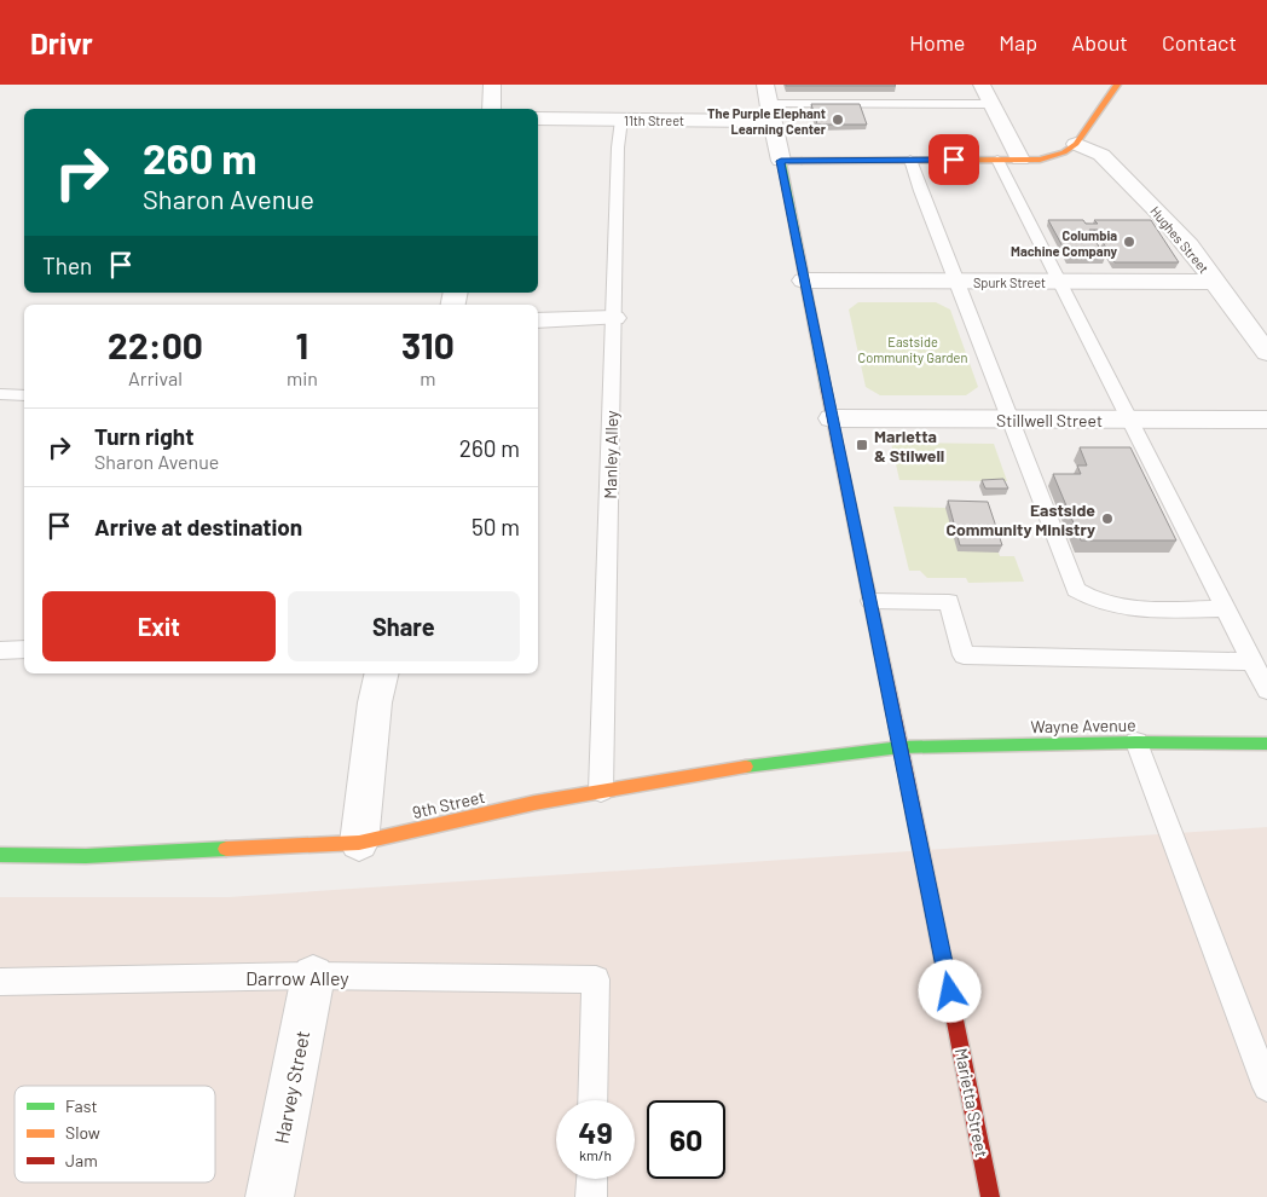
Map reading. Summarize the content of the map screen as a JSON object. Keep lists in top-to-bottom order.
{
  "streets": {
    "main road": ["Wayne Avenue", "9th Street", "Marietta Street"],
    "street": [
      "11th Street",
      "Hughes Street",
      "Spurk Street",
      "Stillwell Street",
      "Harvey Street"
    ],
    "lane": ["Manley Alley", "Darrow Alley"]
  },
  "crossings": [
    ["11th Street", "Manley Alley"],
    ["11th Street", "Marietta Street"],
    ["Hughes Street", "Spurk Street"],
    ["Spurk Street", "Marietta Street"],
    ["Stillwell Street", "Marietta Street"],
    ["Manley Alley", "9th Street"],
    ["Wayne Avenue", "9th Street"],
    ["Wayne Avenue", "Marietta Street"],
    ["9th Street", "Marietta Street"],
    ["Darrow Alley", "Harvey Street"]
  ],
  "parks": ["Eastside Community Garden"],
  "places": {
    "other": ["The Purple Elephant Learning Center", "Columbia Machine Company", "Eastside Community Ministry"],
    "transit": ["Marietta & Stilwell"]
  },
  "legend": ["Fast", "Slow", "Jam"],
  "page": {
    "header": "Drivr",
    "nav": [
      "Home",
      "Map",
      "About",
      "Contact"
    ],
    "turn": ["260 m", "Sharon Avenue"],
    "then": "Then",
    "eta": [
      "22:00",
      "Arrival",
      "1",
      "min",
      "310",
      "m"
    ],
    "list": [
      {
        "name": "Turn right",
        "note": "Sharon Avenue",
        "value": "260 m"
      },
      {
        "name": "Arrive at destination",
        "value": "50 m"
      }
    ],
    "buttons": ["Exit", "Share"],
    "speed": "49 km/h",
    "limit": "60"
  }
}
